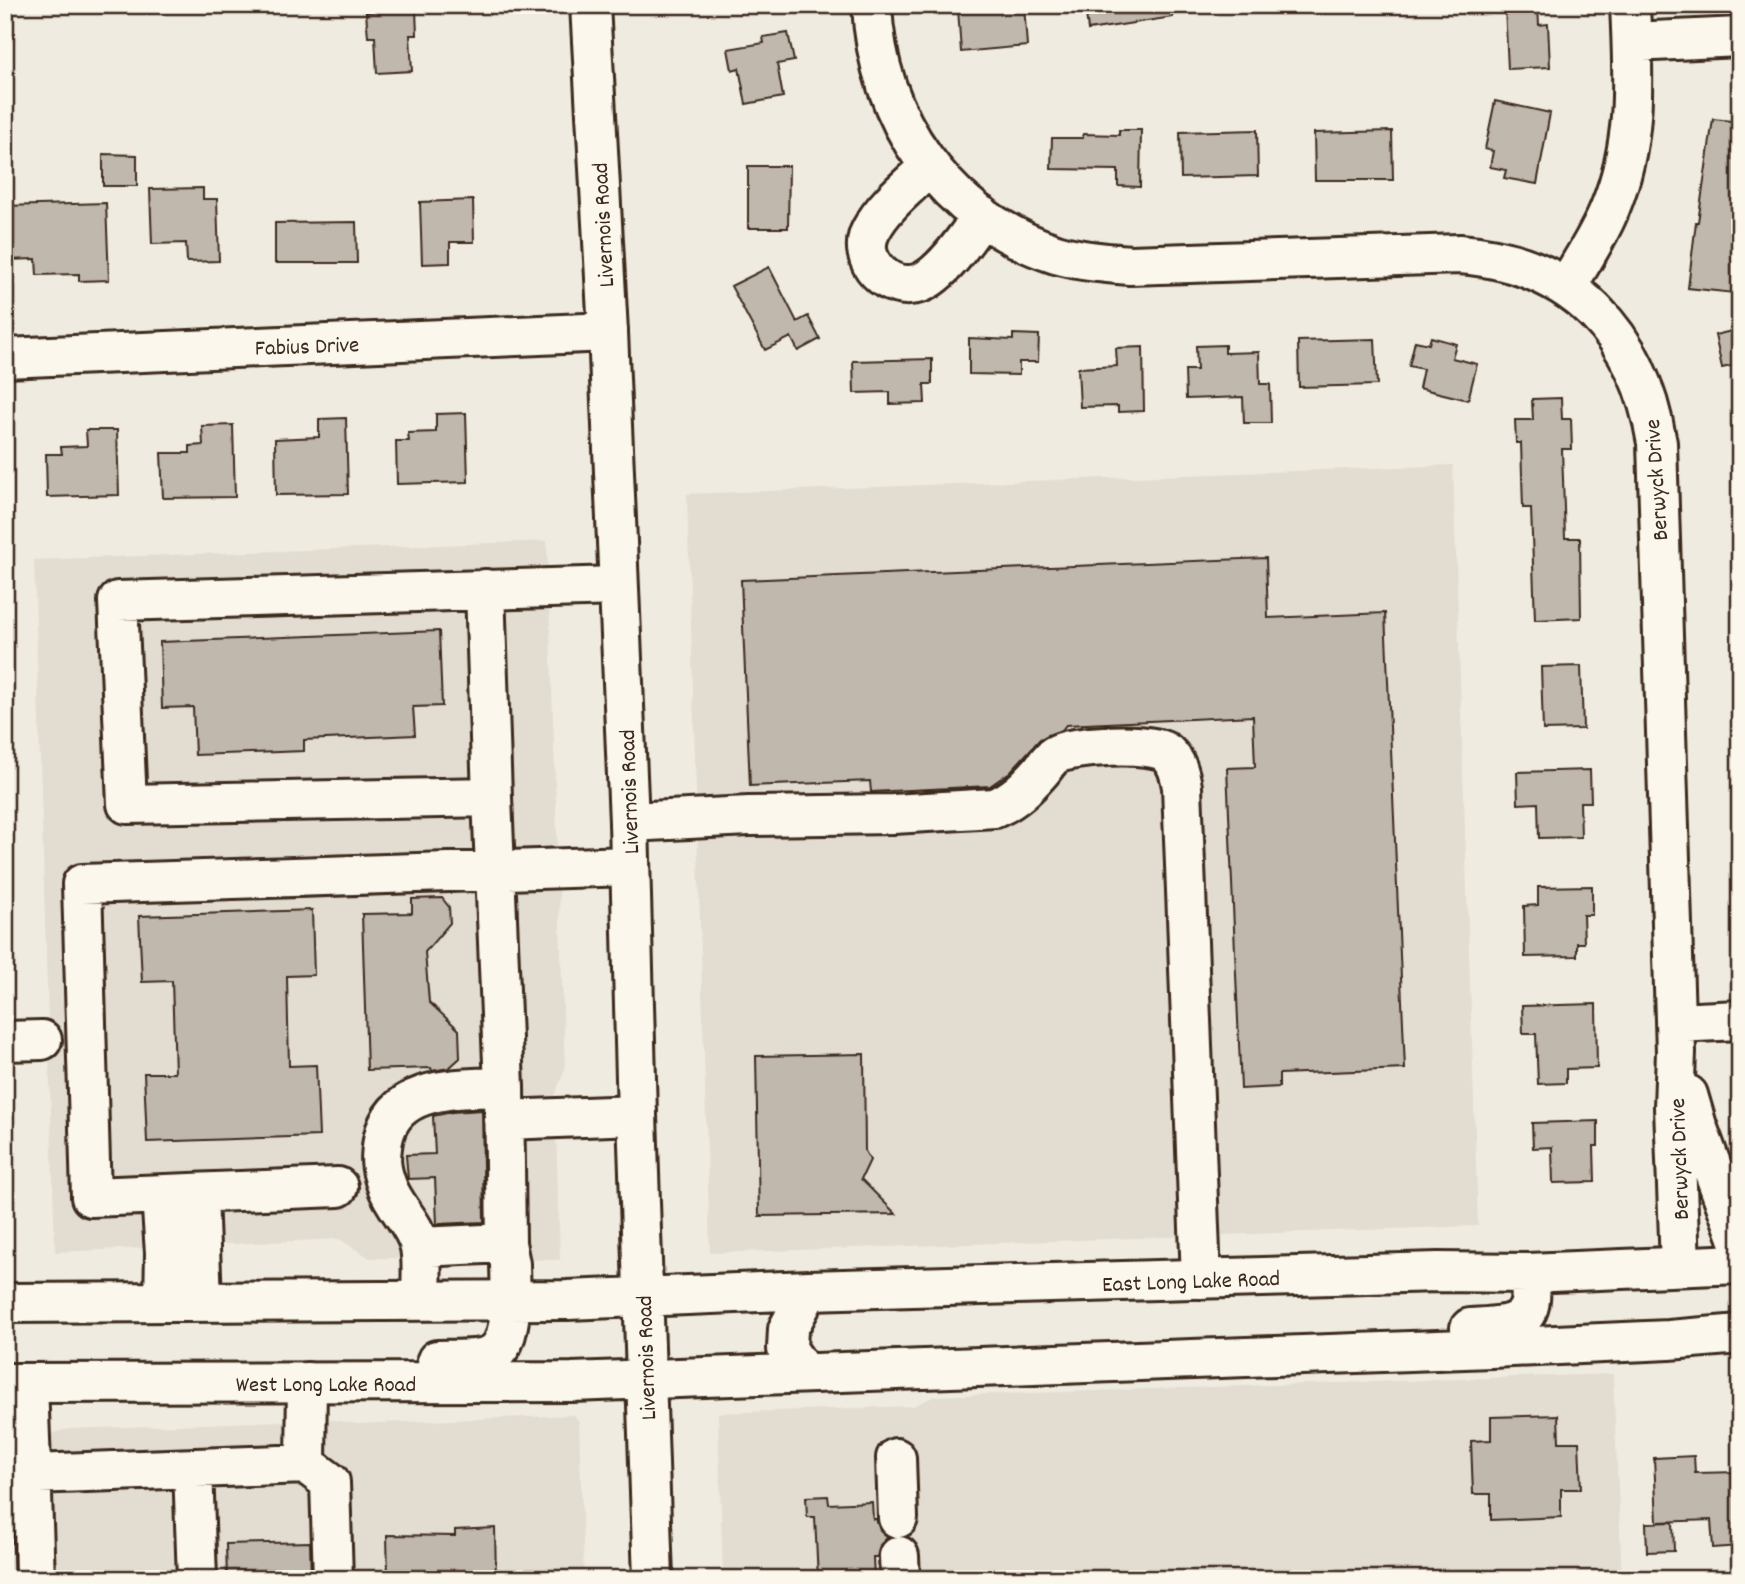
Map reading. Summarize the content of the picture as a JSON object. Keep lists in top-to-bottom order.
{
  "streets": {
    "main road": [
      "Livernois Road",
      "Fabius Drive",
      "Berwyck Drive",
      "East Long Lake Road",
      "West Long Lake Road"
    ]
  },
  "crossings": [
    ["Livernois Road", "Fabius Drive"],
    ["Livernois Road", "East Long Lake Road"],
    ["Livernois Road", "West Long Lake Road"],
    ["Berwyck Drive", "East Long Lake Road"]
  ]
}
